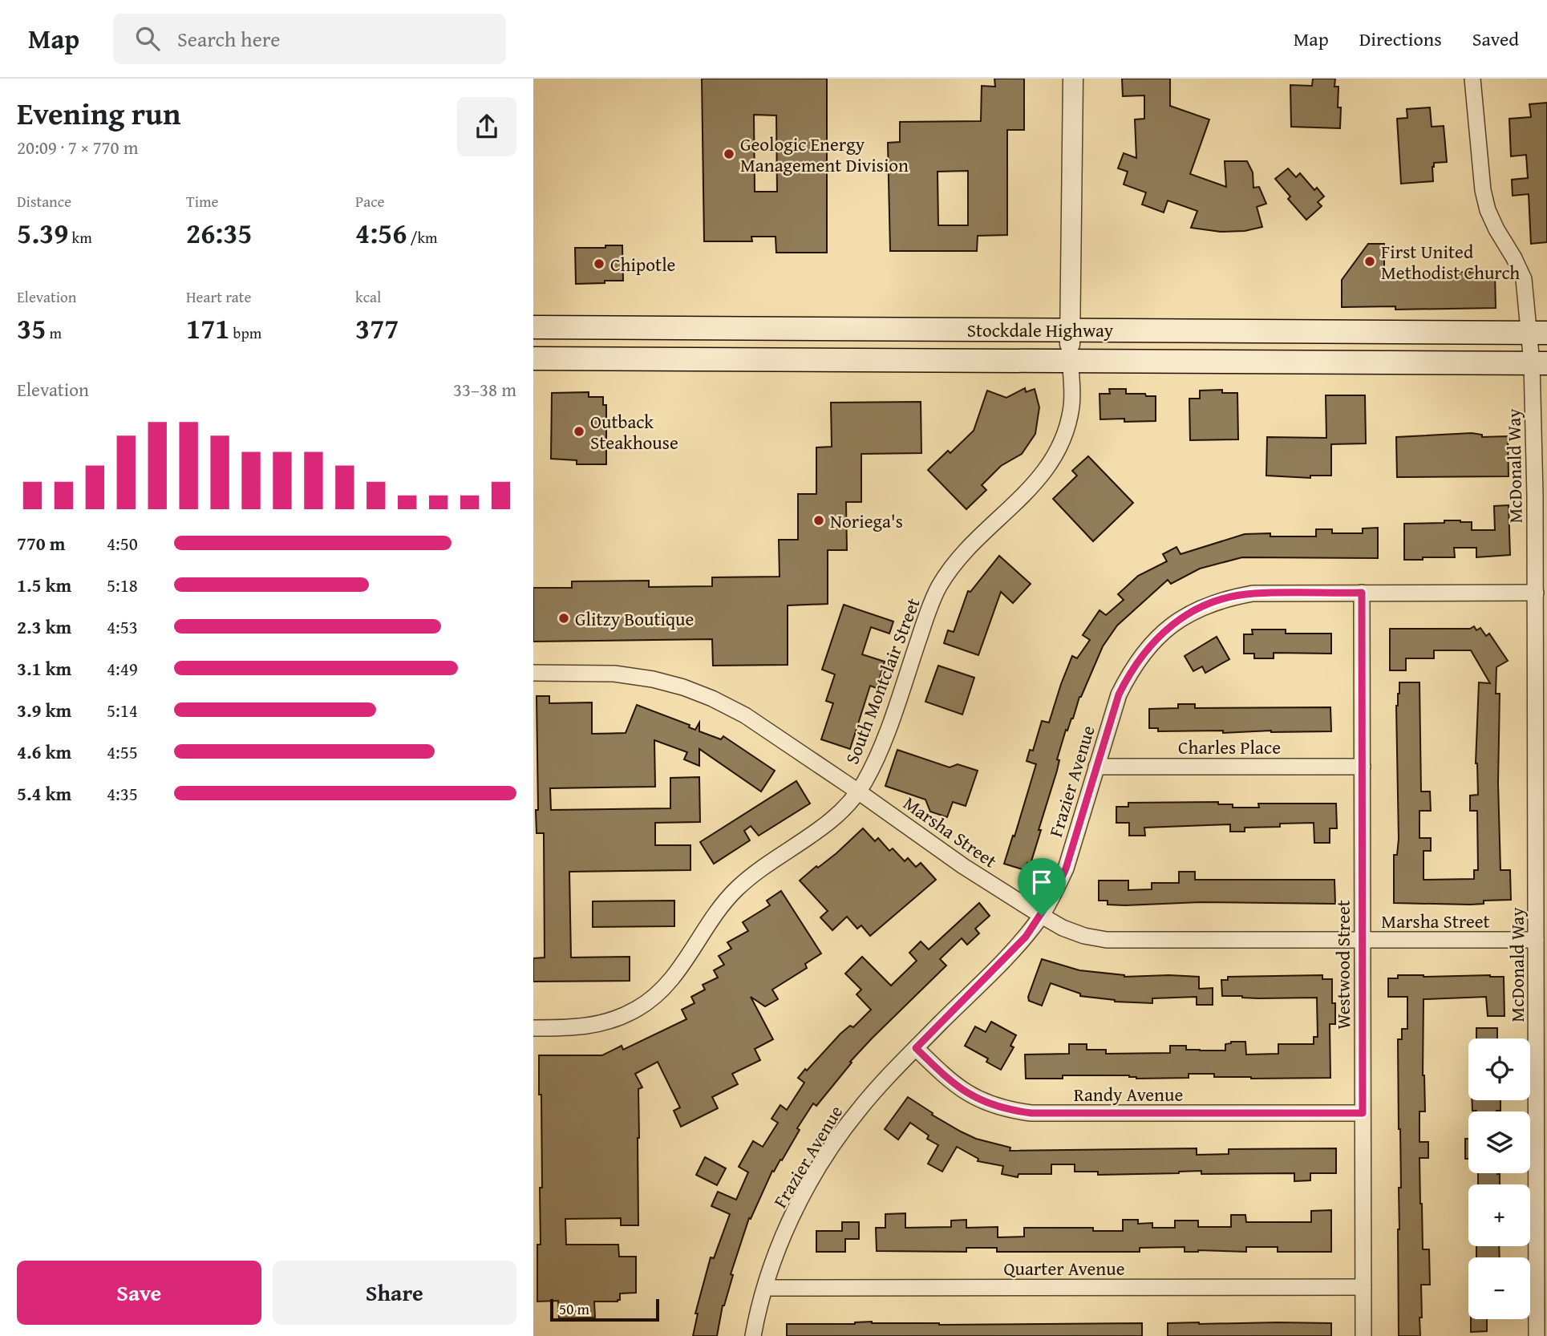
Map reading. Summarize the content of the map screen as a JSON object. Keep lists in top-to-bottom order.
{
  "streets": {
    "main road": ["Stockdale Highway"],
    "street": [
      "McDonald Way",
      "South Montclair Street",
      "Charles Place",
      "Frazier Avenue",
      "Marsha Street",
      "Westwood Street",
      "Randy Avenue",
      "Quarter Avenue"
    ]
  },
  "crossings": [
    ["Stockdale Highway", "McDonald Way"],
    ["Stockdale Highway", "South Montclair Street"],
    ["McDonald Way", "Frazier Avenue"],
    ["McDonald Way", "Marsha Street"],
    ["South Montclair Street", "Marsha Street"],
    ["Charles Place", "Frazier Avenue"],
    ["Charles Place", "Westwood Street"],
    ["Frazier Avenue", "Marsha Street"],
    ["Frazier Avenue", "Westwood Street"],
    ["Frazier Avenue", "Randy Avenue"],
    ["Frazier Avenue", "Quarter Avenue"],
    ["Marsha Street", "Westwood Street"],
    ["Westwood Street", "Randy Avenue"],
    ["Westwood Street", "Quarter Avenue"]
  ],
  "places": [
    "Geologic Energy Management Division",
    "First United Methodist Church",
    "Chipotle",
    "Outback Steakhouse",
    "Noriega's",
    "Glitzy Boutique"
  ],
  "scale_bar": "50 m",
  "page": {
    "header": "Map",
    "search": "Search here",
    "nav": ["Map", "Directions", "Saved"],
    "heading": ["Evening run", "20:09 · 7 × 770 m"],
    "stats": [
      ["Distance", "5.39 km"],
      ["Time", "26:35"],
      ["Pace", "4:56 /km"],
      ["Elevation", "35 m"],
      ["Heart rate", "171 bpm"],
      ["kcal", "377"]
    ],
    "chart": ["Elevation", "33–38 m"],
    "list": [
      {
        "name": "770 m",
        "note": "4:50"
      },
      {
        "name": "1.5 km",
        "note": "5:18"
      },
      {
        "name": "2.3 km",
        "note": "4:53"
      },
      {
        "name": "3.1 km",
        "note": "4:49"
      },
      {
        "name": "3.9 km",
        "note": "5:14"
      },
      {
        "name": "4.6 km",
        "note": "4:55"
      },
      {
        "name": "5.4 km",
        "note": "4:35"
      }
    ],
    "map_buttons": ["+", "−"],
    "buttons": ["Save", "Share"],
    "scale": "50 m"
  }
}
